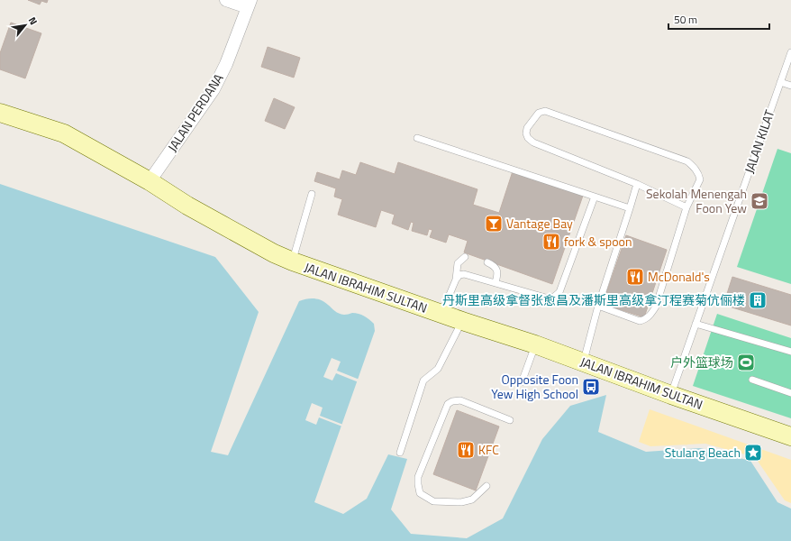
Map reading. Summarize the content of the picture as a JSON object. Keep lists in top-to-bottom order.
{
  "streets": {
    "street": ["JALAN PERDANA", "JALAN IBRAHIM SULTAN"],
    "lane": ["JALAN KILAT"]
  },
  "crossings": [
    ["JALAN PERDANA", "JALAN IBRAHIM SULTAN"],
    ["JALAN KILAT", "JALAN IBRAHIM SULTAN"]
  ],
  "places": {
    "school or university": ["Sekolah Menengah Foon Yew"],
    "bar": ["Vantage Bay"],
    "restaurant": ["fork & spoon", "McDonald's", "KFC"],
    "building": ["丹斯里高级拿督张愈昌及潘斯里高级拿汀程赛菊伉俪楼"],
    "sports": ["户外篮球场"],
    "bus stop": ["Opposite Foon Yew High School"],
    "place": ["Stulang Beach"]
  },
  "scale_bar": "50 m",
  "north": "top right"
}
